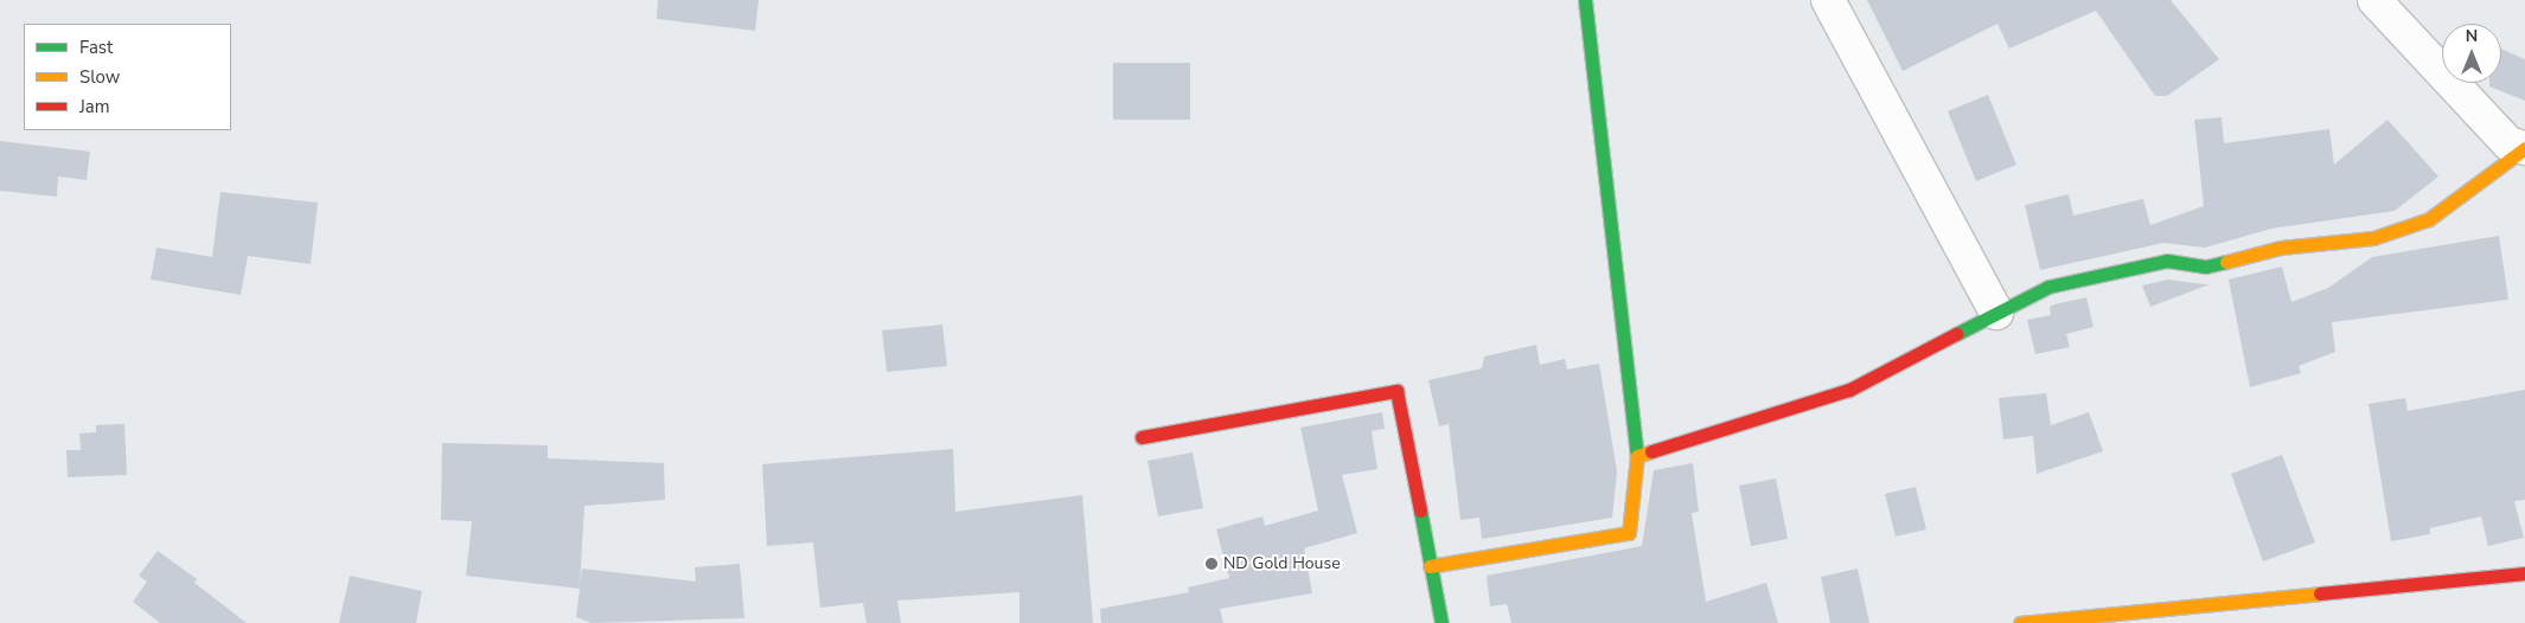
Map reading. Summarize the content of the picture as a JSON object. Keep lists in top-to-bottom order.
{
  "places": ["ND Gold House"],
  "legend": ["Fast", "Slow", "Jam"],
  "north": "top"
}
